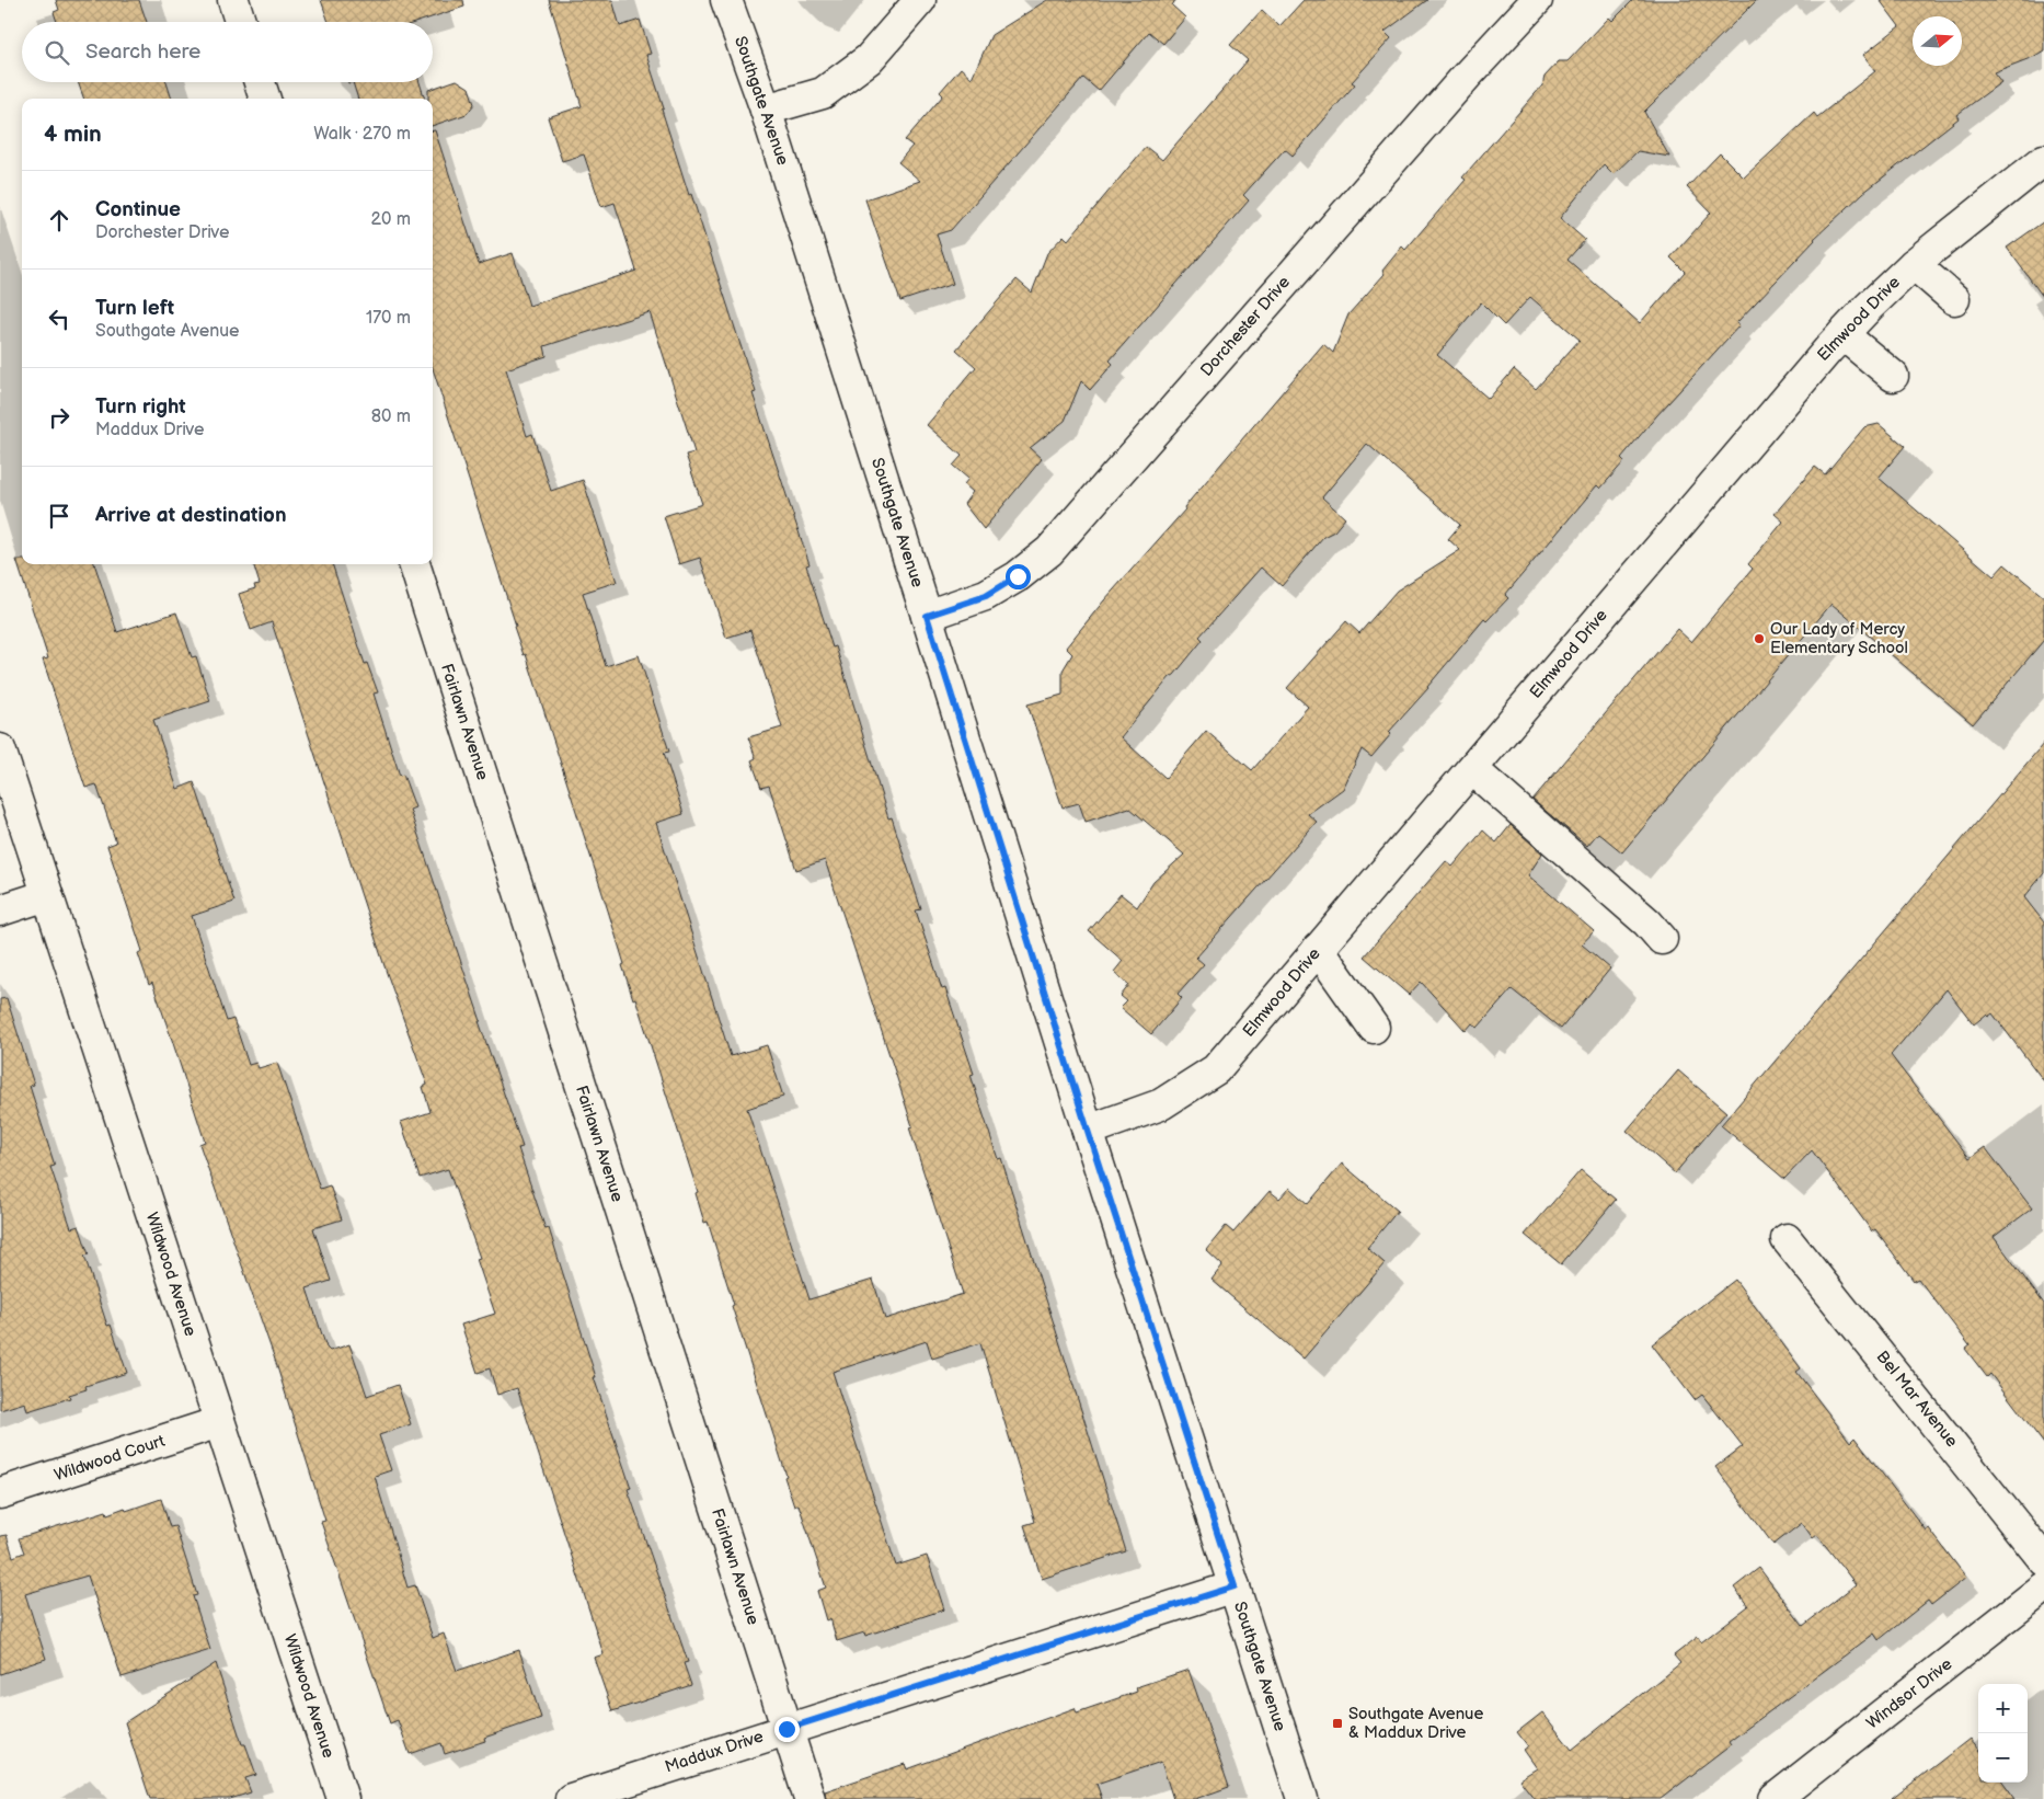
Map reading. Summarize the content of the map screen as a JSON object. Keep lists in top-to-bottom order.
{
  "streets": {
    "street": [
      "Southgate Avenue",
      "Elmwood Drive",
      "Dorchester Drive",
      "Fairlawn Avenue",
      "Wildwood Avenue",
      "Bel Mar Avenue",
      "Wildwood Court",
      "Windsor Drive",
      "Maddux Drive"
    ]
  },
  "crossings": [
    ["Southgate Avenue", "Elmwood Drive"],
    ["Southgate Avenue", "Dorchester Drive"],
    ["Southgate Avenue", "Maddux Drive"],
    ["Fairlawn Avenue", "Maddux Drive"],
    ["Wildwood Avenue", "Wildwood Court"]
  ],
  "places": {
    "other": ["Our Lady of Mercy Elementary School"],
    "transit": ["Southgate Avenue & Maddux Drive"]
  },
  "north": "right",
  "page": {
    "search": "Search here",
    "heading": ["4 min", "Walk · 270 m"],
    "list": [
      ["Continue", "Dorchester Drive", "20 m"],
      ["Turn left", "Southgate Avenue", "170 m"],
      ["Turn right", "Maddux Drive", "80 m"],
      "Arrive at destination"
    ],
    "map_buttons": ["+", "−"]
  }
}
